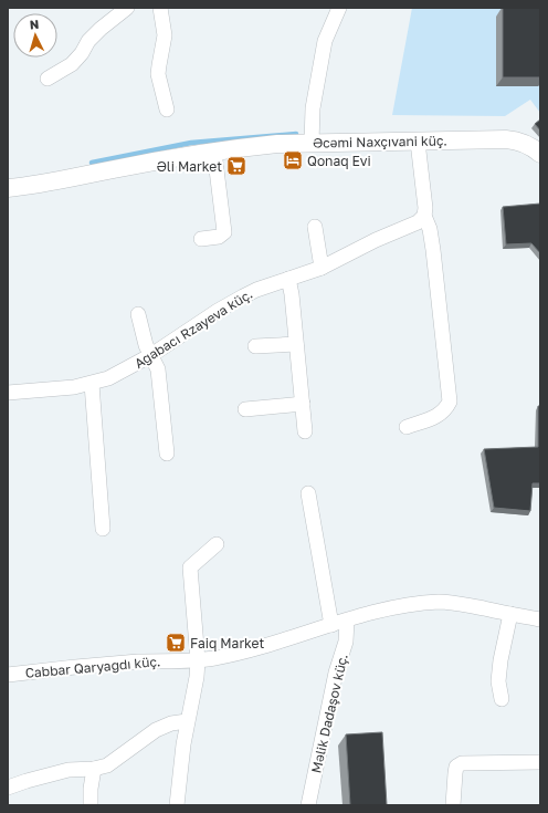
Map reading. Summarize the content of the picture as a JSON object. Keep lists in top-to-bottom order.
{
  "streets": {
    "street": [
      "Əcəmi Naxçıvani küç.",
      "Ağabacı Rzayeva küç.",
      "Cabbar Qaryağdı küç.",
      "Məlik Dadaşov küç."
    ]
  },
  "crossings": [
    ["Cabbar Qaryağdı küç.", "Məlik Dadaşov küç."]
  ],
  "places": {
    "hotel": ["Qonaq Evi"],
    "supermarket": ["Əli Market", "Faiq Market"]
  },
  "north": "top"
}
